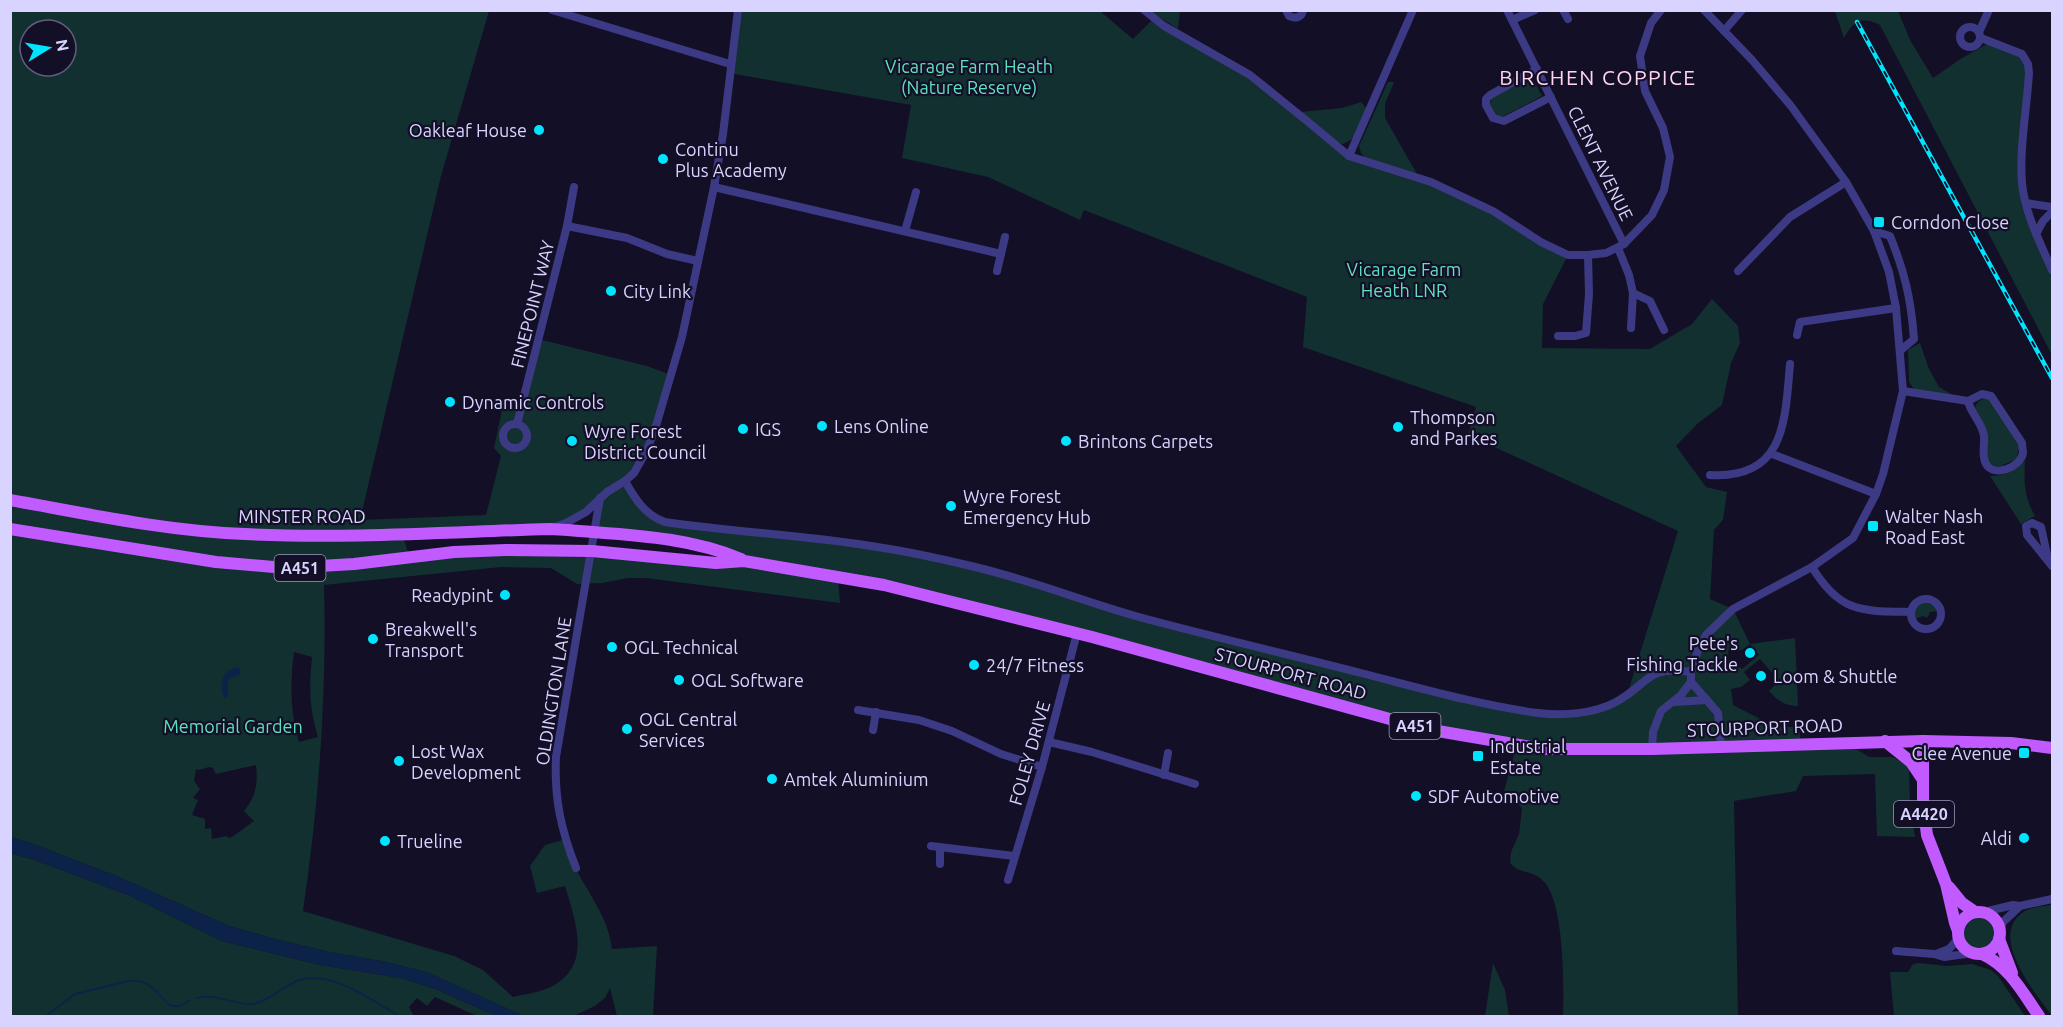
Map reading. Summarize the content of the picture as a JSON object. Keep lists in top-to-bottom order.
{
  "streets": {
    "main road": [
      "MINSTER ROAD",
      "A451",
      "STOURPORT ROAD",
      "A4420"
    ],
    "street": [
      "CLENT AVENUE",
      "FINEPOINT WAY",
      "OLDINGTON LANE",
      "FOLEY DRIVE"
    ]
  },
  "crossings": [
    ["MINSTER ROAD", "STOURPORT ROAD"],
    ["MINSTER ROAD", "OLDINGTON LANE"],
    ["A451", "STOURPORT ROAD"],
    ["A451", "OLDINGTON LANE"],
    ["STOURPORT ROAD", "OLDINGTON LANE"],
    ["STOURPORT ROAD", "FOLEY DRIVE"],
    ["STOURPORT ROAD", "A4420"]
  ],
  "districts": ["BIRCHEN COPPICE"],
  "parks": ["Vicarage Farm Heath (Nature Reserve)", "Vicarage Farm Heath LNR", "Memorial Garden"],
  "places": {
    "other": [
      "Oakleaf House",
      "Continu Plus Academy",
      "City Link",
      "Dynamic Controls",
      "Lens Online",
      "Thompson and Parkes",
      "IGS",
      "Wyre Forest District Council",
      "Brintons Carpets",
      "Wyre Forest Emergency Hub",
      "Readypint",
      "Breakwell's Transport",
      "OGL Technical",
      "Pete's Fishing Tackle",
      "24/7 Fitness",
      "Loom & Shuttle",
      "OGL Software",
      "OGL Central Services",
      "Lost Wax Development",
      "Amtek Aluminium",
      "SDF Automotive",
      "Aldi",
      "Trueline"
    ],
    "transit": [
      "Corndon Close",
      "Walter Nash Road East",
      "Clee Avenue",
      "Industrial Estate"
    ]
  },
  "north": "right"
}
